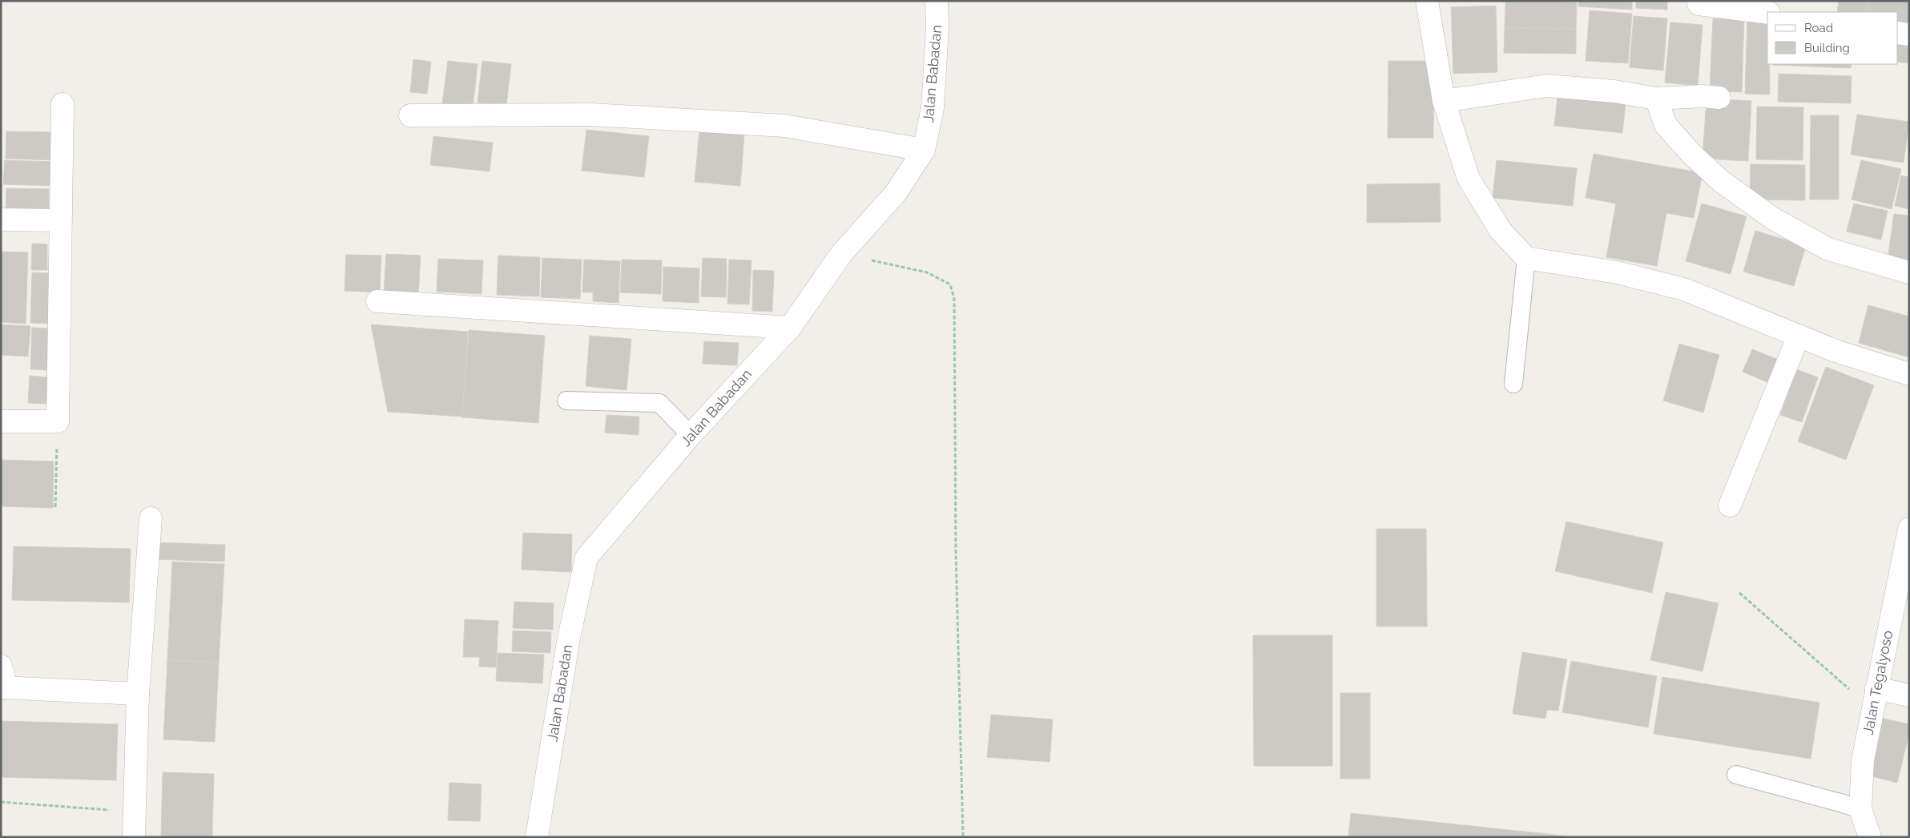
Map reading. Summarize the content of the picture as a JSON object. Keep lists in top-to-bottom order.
{
  "streets": {
    "street": ["Jalan Babadan", "Jalan Tegalyoso"]
  },
  "legend": ["Road", "Building"]
}
